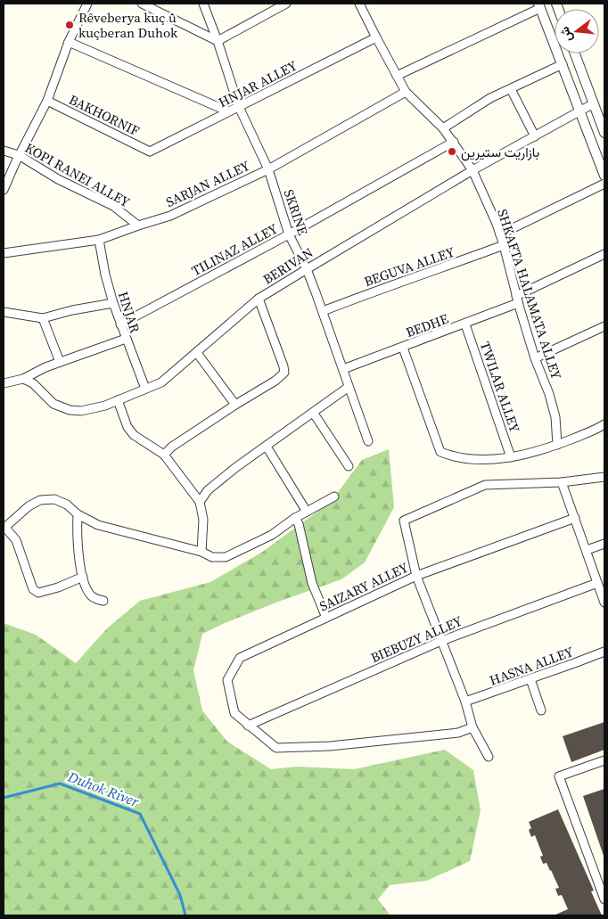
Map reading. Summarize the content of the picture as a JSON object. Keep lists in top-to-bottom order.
{
  "streets": {
    "street": [
      "HNJAR ALLEY",
      "BAKHORNIF",
      "KOPI RANEI ALLEY",
      "SARJAN ALLEY",
      "SKRINE",
      "TILINAZ ALLEY",
      "BERIVAN",
      "BEGUVA ALLEY",
      "SHKAFTA HALAMATA ALLEY",
      "HNJAR",
      "BEDHE",
      "TWILAR ALLEY",
      "SAIZARY ALLEY",
      "BIEBUZY ALLEY",
      "HASNA ALLEY"
    ]
  },
  "crossings": [
    ["HNJAR ALLEY", "BAKHORNIF"],
    ["HNJAR ALLEY", "SKRINE"],
    ["HNJAR ALLEY", "SHKAFTA HALAMATA ALLEY"],
    ["KOPI RANEI ALLEY", "SARJAN ALLEY"],
    ["SARJAN ALLEY", "SKRINE"],
    ["SARJAN ALLEY", "SHKAFTA HALAMATA ALLEY"],
    ["SARJAN ALLEY", "HNJAR"],
    ["SKRINE", "TILINAZ ALLEY"],
    ["SKRINE", "BERIVAN"],
    ["SKRINE", "BEGUVA ALLEY"],
    ["SKRINE", "BEDHE"],
    ["TILINAZ ALLEY", "SHKAFTA HALAMATA ALLEY"],
    ["TILINAZ ALLEY", "HNJAR"],
    ["BERIVAN", "SHKAFTA HALAMATA ALLEY"],
    ["BERIVAN", "HNJAR"],
    ["BEGUVA ALLEY", "SHKAFTA HALAMATA ALLEY"],
    ["SHKAFTA HALAMATA ALLEY", "BEDHE"],
    ["BEDHE", "TWILAR ALLEY"],
    ["SAIZARY ALLEY", "BIEBUZY ALLEY"]
  ],
  "water": ["Duhok River"],
  "places": ["Rêveberya kuç û kuçberan Duhok", "بازاريت ستيرين"],
  "north": "left"
}
